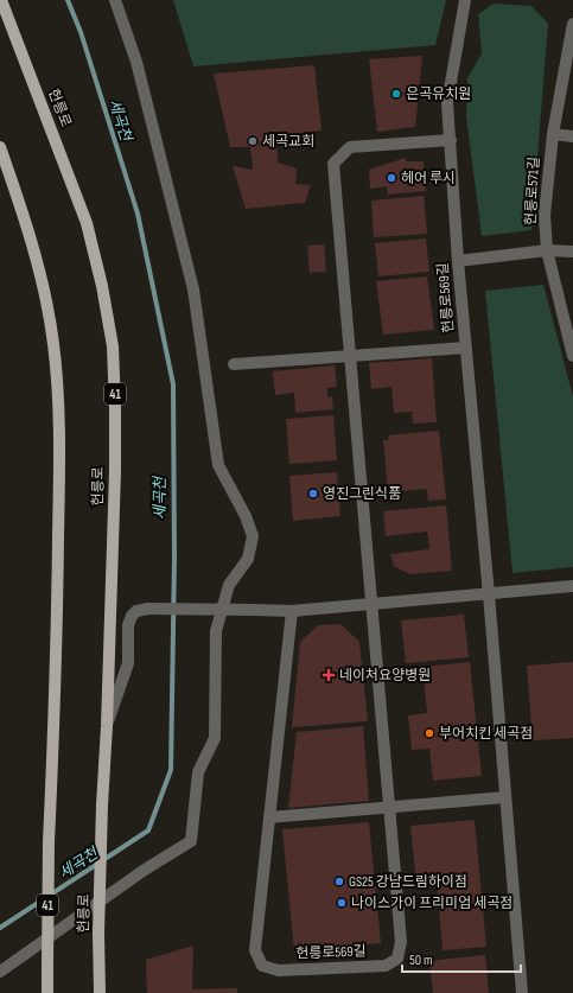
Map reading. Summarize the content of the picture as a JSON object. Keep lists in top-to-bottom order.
{
  "streets": {
    "main road": ["헌릉로", "41"],
    "street": ["헌릉로571길", "헌릉로569길"]
  },
  "water": ["세곡천"],
  "places": {
    "other": [
      "은곡유치원",
      "세곡교회",
      "헤어 루시",
      "영진그린식품",
      "부어치킨 세곡점",
      "GS25 강남드림하이점",
      "나이스가이 프리미엄 세곡점"
    ],
    "health": ["네이처요양병원"]
  },
  "scale_bar": "50 m"
}
